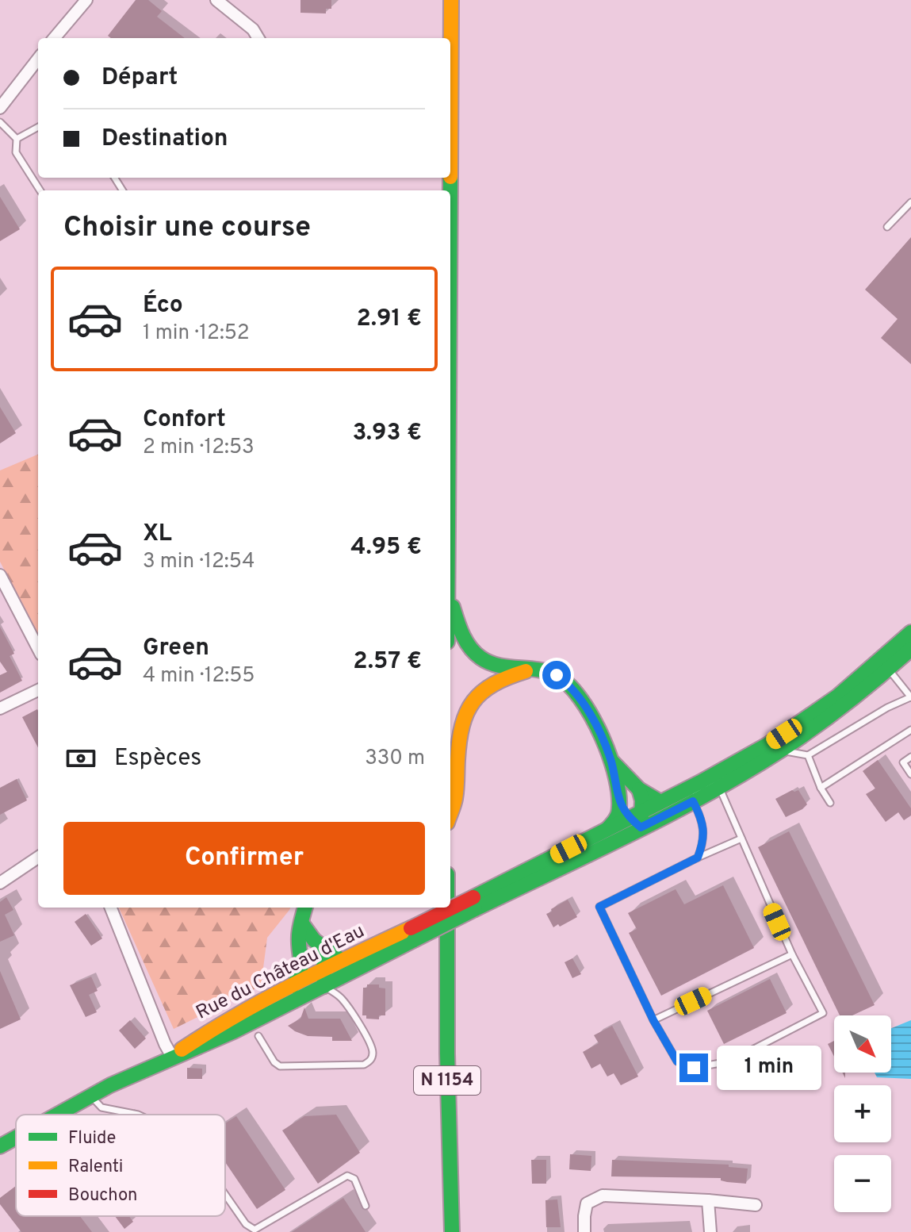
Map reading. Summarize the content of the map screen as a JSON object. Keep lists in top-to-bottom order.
{
  "streets": {
    "main road": ["Rue du Château d'Eau", "N 1154"]
  },
  "legend": ["Fluide", "Ralenti", "Bouchon"],
  "north": "bottom right",
  "page": {
    "banner": ["Départ", "Destination"],
    "heading": "Choisir une course",
    "list": [
      {
        "name": "Éco",
        "note": "1 min · 12:52",
        "value": "2.91 €"
      },
      {
        "name": "Confort",
        "note": "2 min · 12:53",
        "value": "3.93 €"
      },
      {
        "name": "XL",
        "note": "3 min · 12:54",
        "value": "4.95 €"
      },
      {
        "name": "Green",
        "note": "4 min · 12:55",
        "value": "2.57 €"
      }
    ],
    "pay": ["Espèces", "330 m"],
    "buttons": "Confirmer",
    "map_buttons": ["+", "−"],
    "bubble": "1 min"
  }
}
